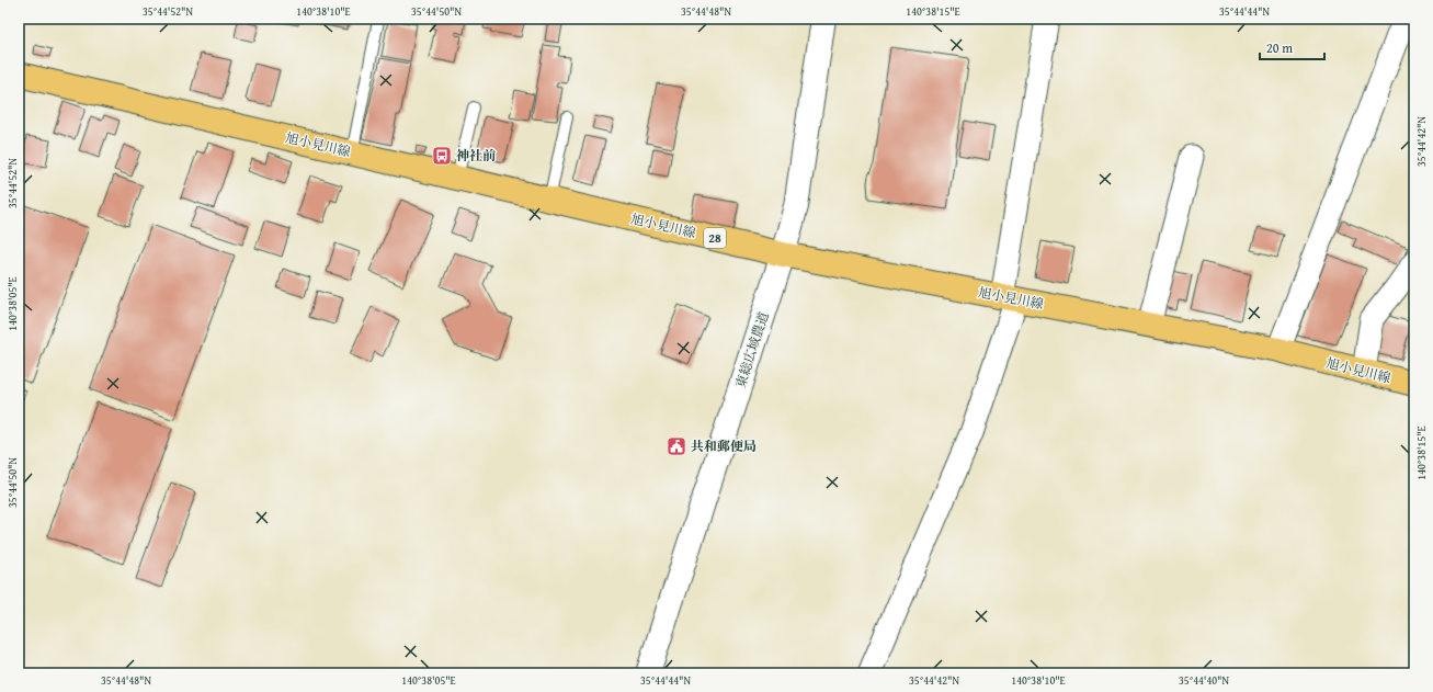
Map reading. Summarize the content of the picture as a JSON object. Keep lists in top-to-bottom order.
{
  "streets": {
    "main road": ["旭小見川線", "28"],
    "street": ["東総広域農道"]
  },
  "crossings": [
    ["旭小見川線", "東総広域農道"]
  ],
  "places": {
    "bus stop": ["神社前"],
    "public building": ["共和郵便局"]
  },
  "scale_bar": "20 m",
  "coordinates": [
    "35°44'52\"N",
    "140°38'10\"E",
    "35°44'50\"N",
    "35°44'48\"N",
    "140°38'15\"E",
    "35°44'44\"N",
    "35°44'42\"N",
    "140°38'05\"E",
    "35°44'40\"N"
  ]
}
